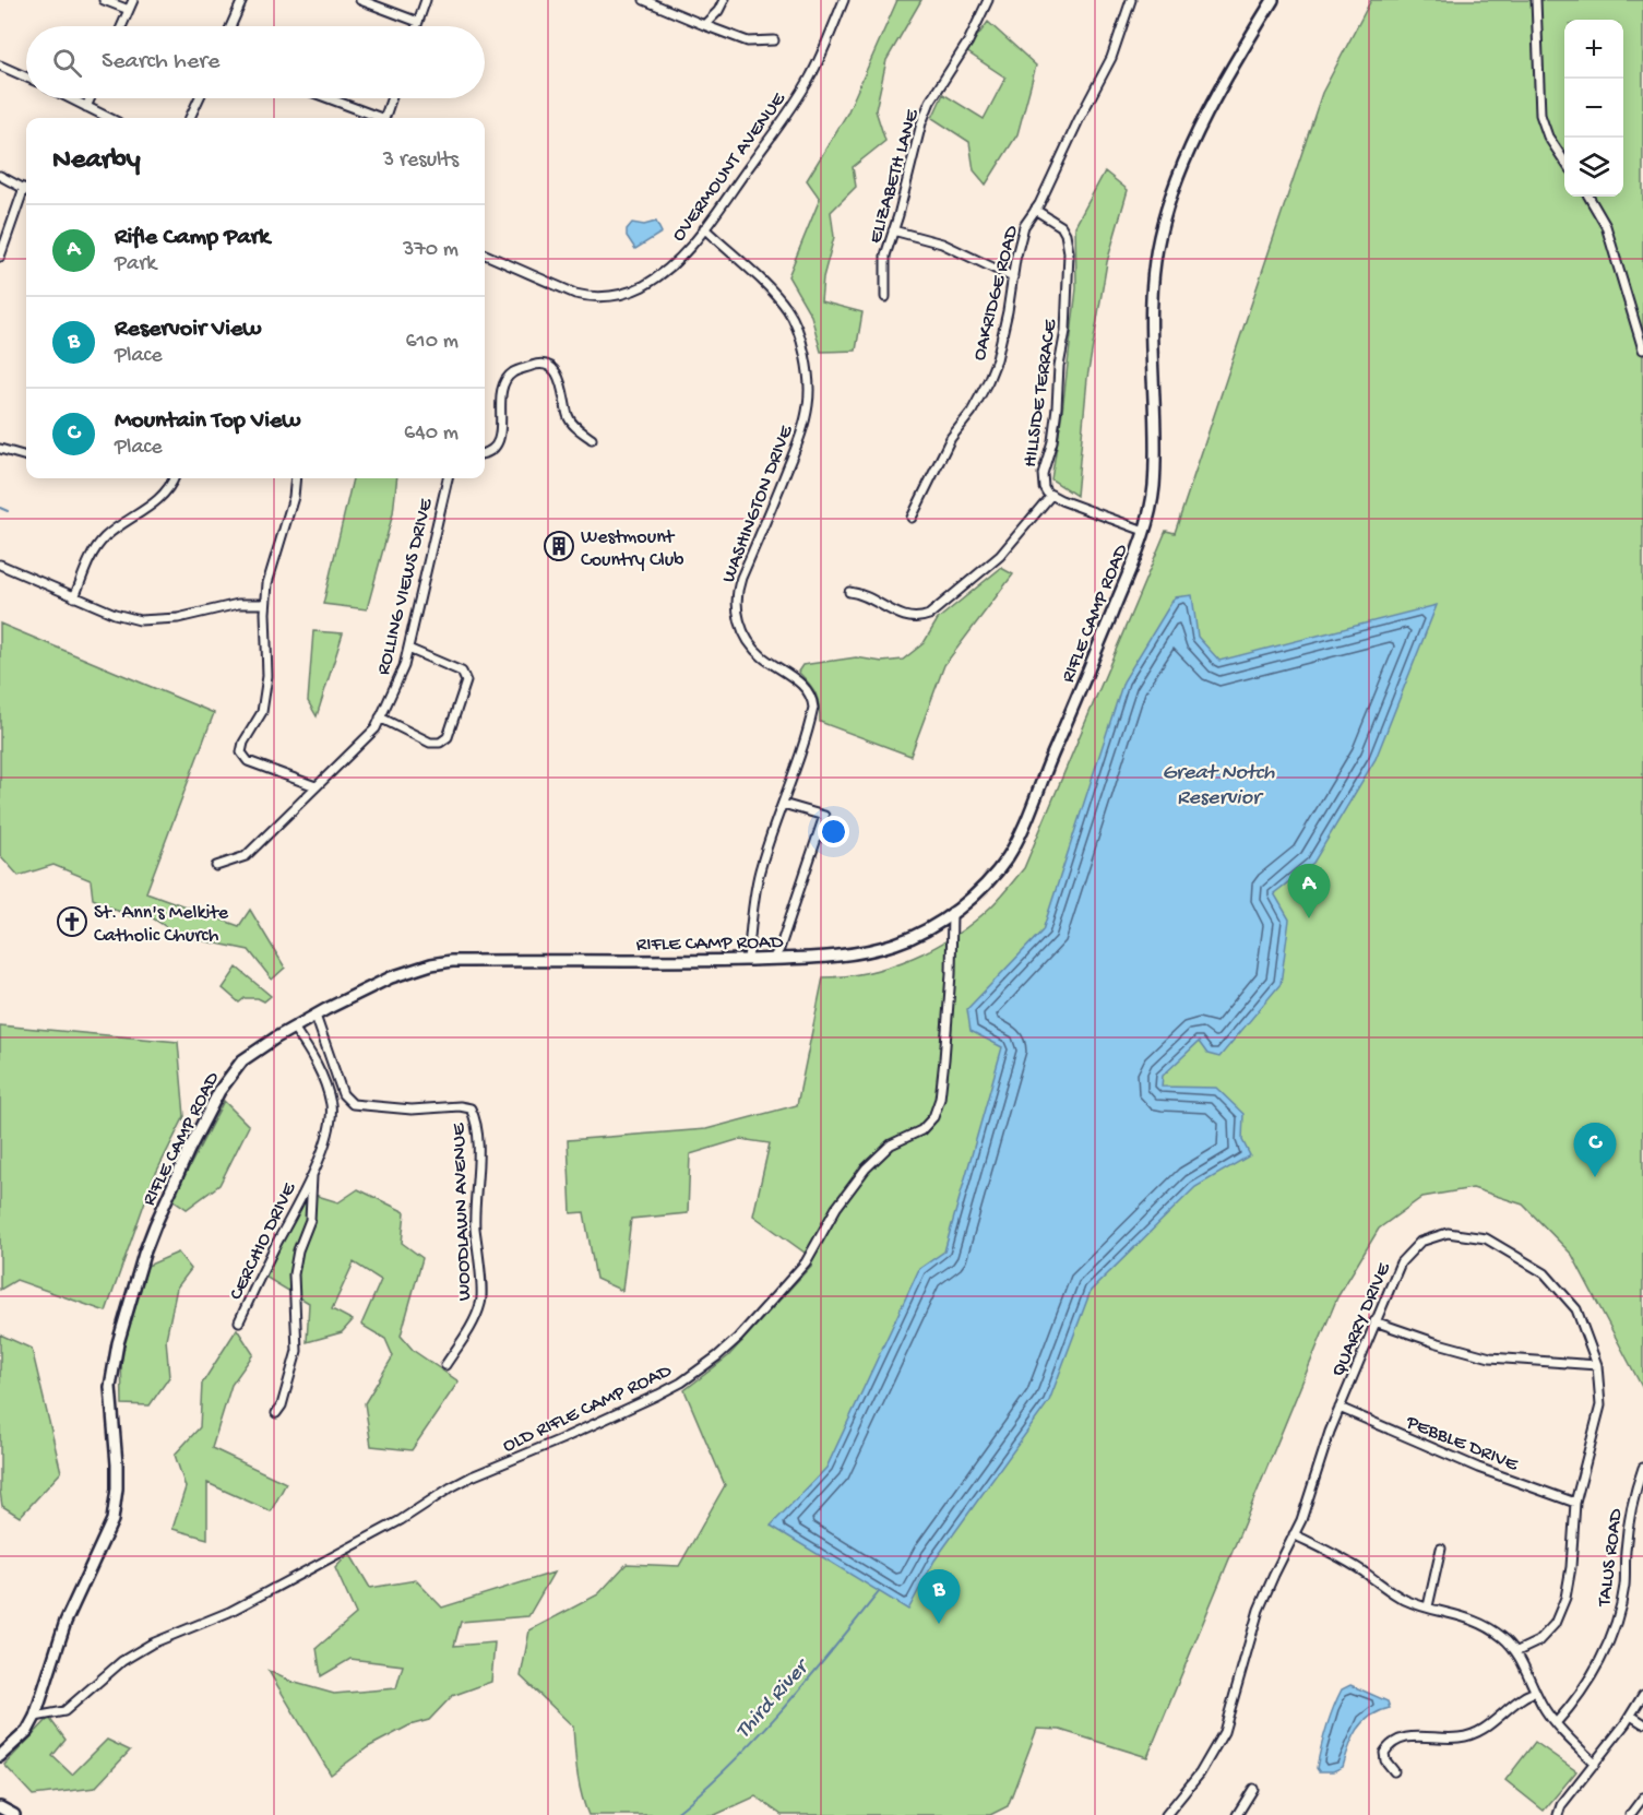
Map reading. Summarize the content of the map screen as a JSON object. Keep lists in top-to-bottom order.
{
  "streets": {
    "street": [
      "OVERMOUNT AVENUE",
      "ELIZABETH LANE",
      "OAKRIDGE ROAD",
      "HILLSIDE TERRACE",
      "WASHINGTON DRIVE",
      "ROLLING VIEWS DRIVE",
      "RIFLE CAMP ROAD",
      "WOODLAWN AVENUE",
      "CERCHIO DRIVE",
      "QUARRY DRIVE",
      "OLD RIFLE CAMP ROAD",
      "PEBBLE DRIVE",
      "TALUS ROAD"
    ]
  },
  "crossings": [
    ["OVERMOUNT AVENUE", "WASHINGTON DRIVE"],
    ["OAKRIDGE ROAD", "HILLSIDE TERRACE"],
    ["HILLSIDE TERRACE", "RIFLE CAMP ROAD"],
    ["WASHINGTON DRIVE", "RIFLE CAMP ROAD"],
    ["RIFLE CAMP ROAD", "WOODLAWN AVENUE"],
    ["RIFLE CAMP ROAD", "CERCHIO DRIVE"],
    ["RIFLE CAMP ROAD", "OLD RIFLE CAMP ROAD"],
    ["QUARRY DRIVE", "PEBBLE DRIVE"]
  ],
  "water": ["Great Notch Reservior", "Third River"],
  "places": {
    "building": ["Westmount Country Club"],
    "church": ["St. Ann's Melkite Catholic Church"]
  },
  "page": {
    "map_buttons": ["+", "−"],
    "search": "Search here",
    "heading": ["Nearby", "3 results"],
    "list": [
      {
        "mark": "A",
        "name": "Rifle Camp Park",
        "note": "Park",
        "value": "370 m"
      },
      {
        "mark": "B",
        "name": "Reservoir View",
        "note": "Place",
        "value": "610 m"
      },
      {
        "mark": "C",
        "name": "Mountain Top View",
        "note": "Place",
        "value": "640 m"
      }
    ],
    "pins": ["A", "C", "B"]
  }
}
